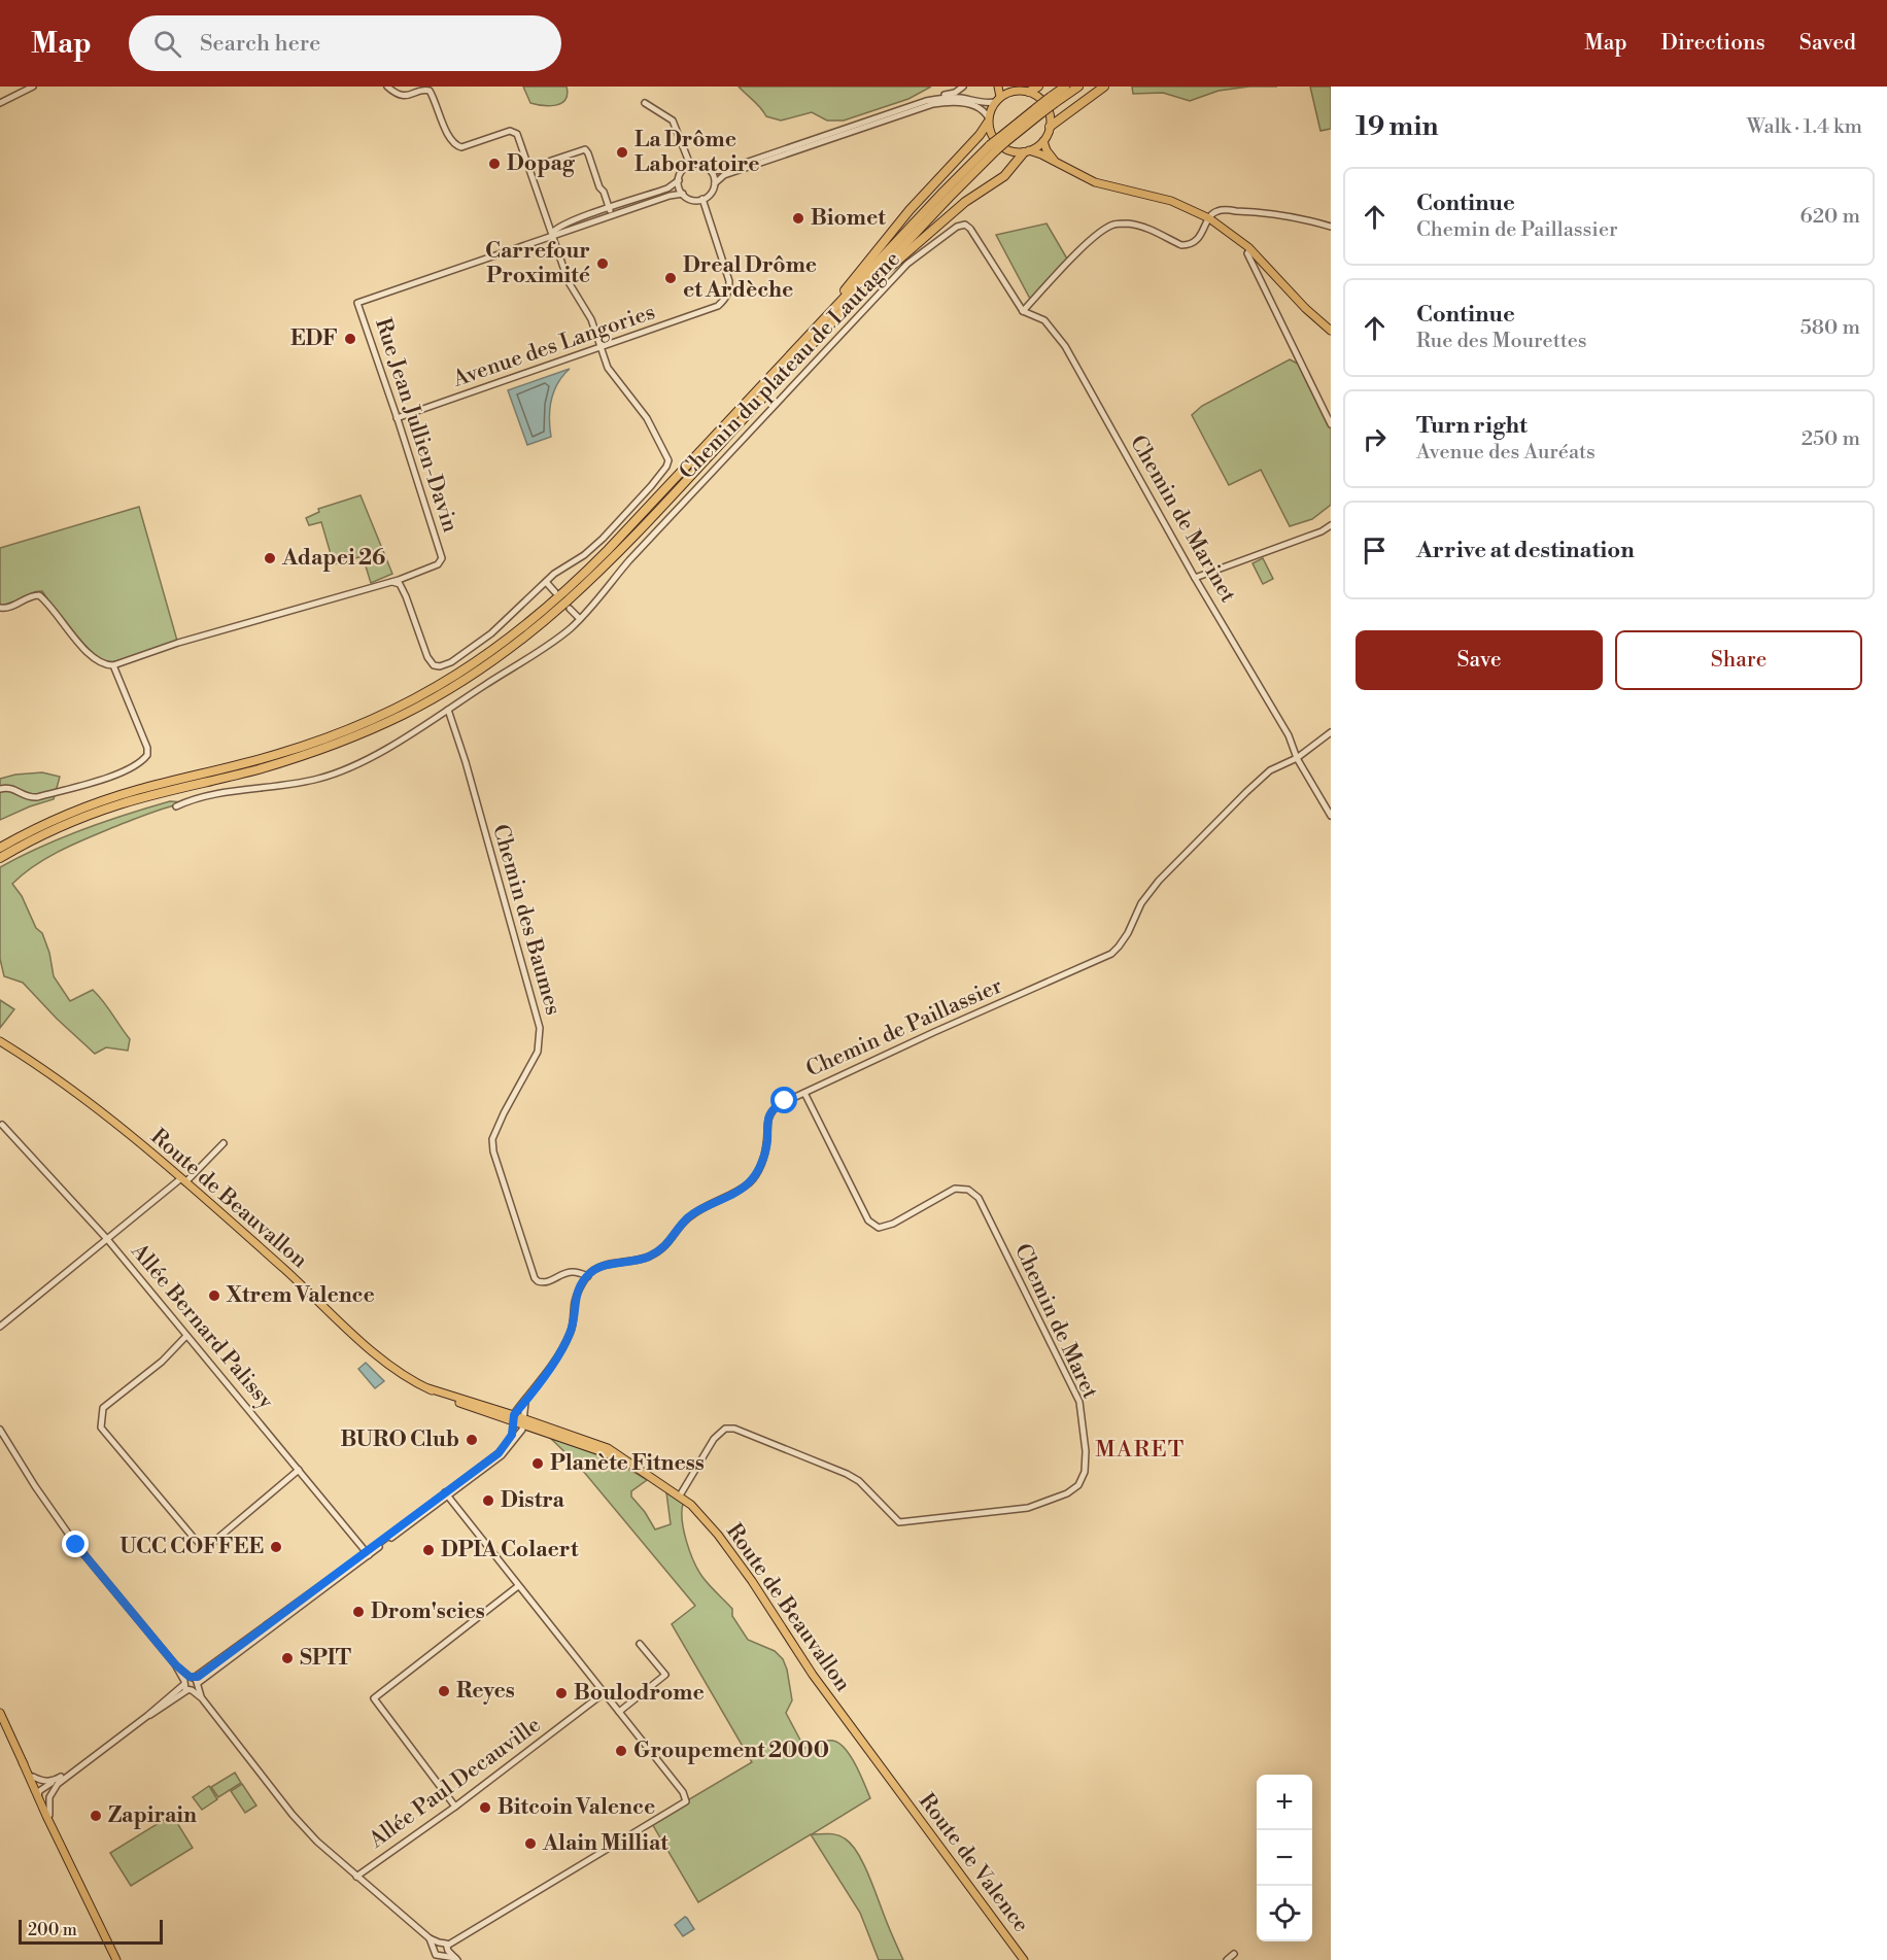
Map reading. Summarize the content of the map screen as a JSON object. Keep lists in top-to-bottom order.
{
  "streets": {
    "main road": ["Route de Beauvallon", "Route de Valence"],
    "street": [
      "Avenue des Langories",
      "Chemin du plateau de Lautagne",
      "Rue Jean Jullien-Davin",
      "Chemin de Marinet",
      "Chemin des Baumes",
      "Chemin de Paillassier",
      "Chemin de Maret",
      "Allée Bernard Palissy",
      "Allée Paul Decauville"
    ]
  },
  "crossings": [
    ["Avenue des Langories", "Chemin du plateau de Lautagne"],
    ["Avenue des Langories", "Rue Jean Jullien-Davin"],
    ["Chemin du plateau de Lautagne", "Chemin de Marinet"],
    ["Chemin de Marinet", "Chemin de Paillassier"],
    ["Chemin des Baumes", "Chemin de Paillassier"],
    ["Chemin de Paillassier", "Chemin de Maret"],
    ["Route de Beauvallon", "Chemin de Maret"],
    ["Route de Beauvallon", "Route de Valence"]
  ],
  "districts": ["MARET"],
  "places": [
    "La Drôme Laboratoire",
    "Dopag",
    "Biomet",
    "Carrefour Proximité",
    "Dreal Drôme et Ardèche",
    "EDF",
    "Adapei 26",
    "Xtrem Valence",
    "BURO Club",
    "Planète Fitness",
    "Distra",
    "UCC COFFEE",
    "DPIA Colaert",
    "Drom'scies",
    "SPIT",
    "Reyes",
    "Boulodrome",
    "Groupement 2000",
    "Bitcoin Valence",
    "Zapirain",
    "Alain Milliat"
  ],
  "scale_bar": "200 m",
  "page": {
    "header": "Map",
    "search": "Search here",
    "nav": ["Map", "Directions", "Saved"],
    "heading": ["19 min", "Walk · 1.4 km"],
    "list": [
      ["Continue", "Chemin de Paillassier", "620 m"],
      ["Continue", "Rue des Mourettes", "580 m"],
      ["Turn right", "Avenue des Auréats", "250 m"],
      "Arrive at destination"
    ],
    "buttons": ["Save", "Share"],
    "map_buttons": ["+", "−"],
    "scale": "200 m"
  }
}
